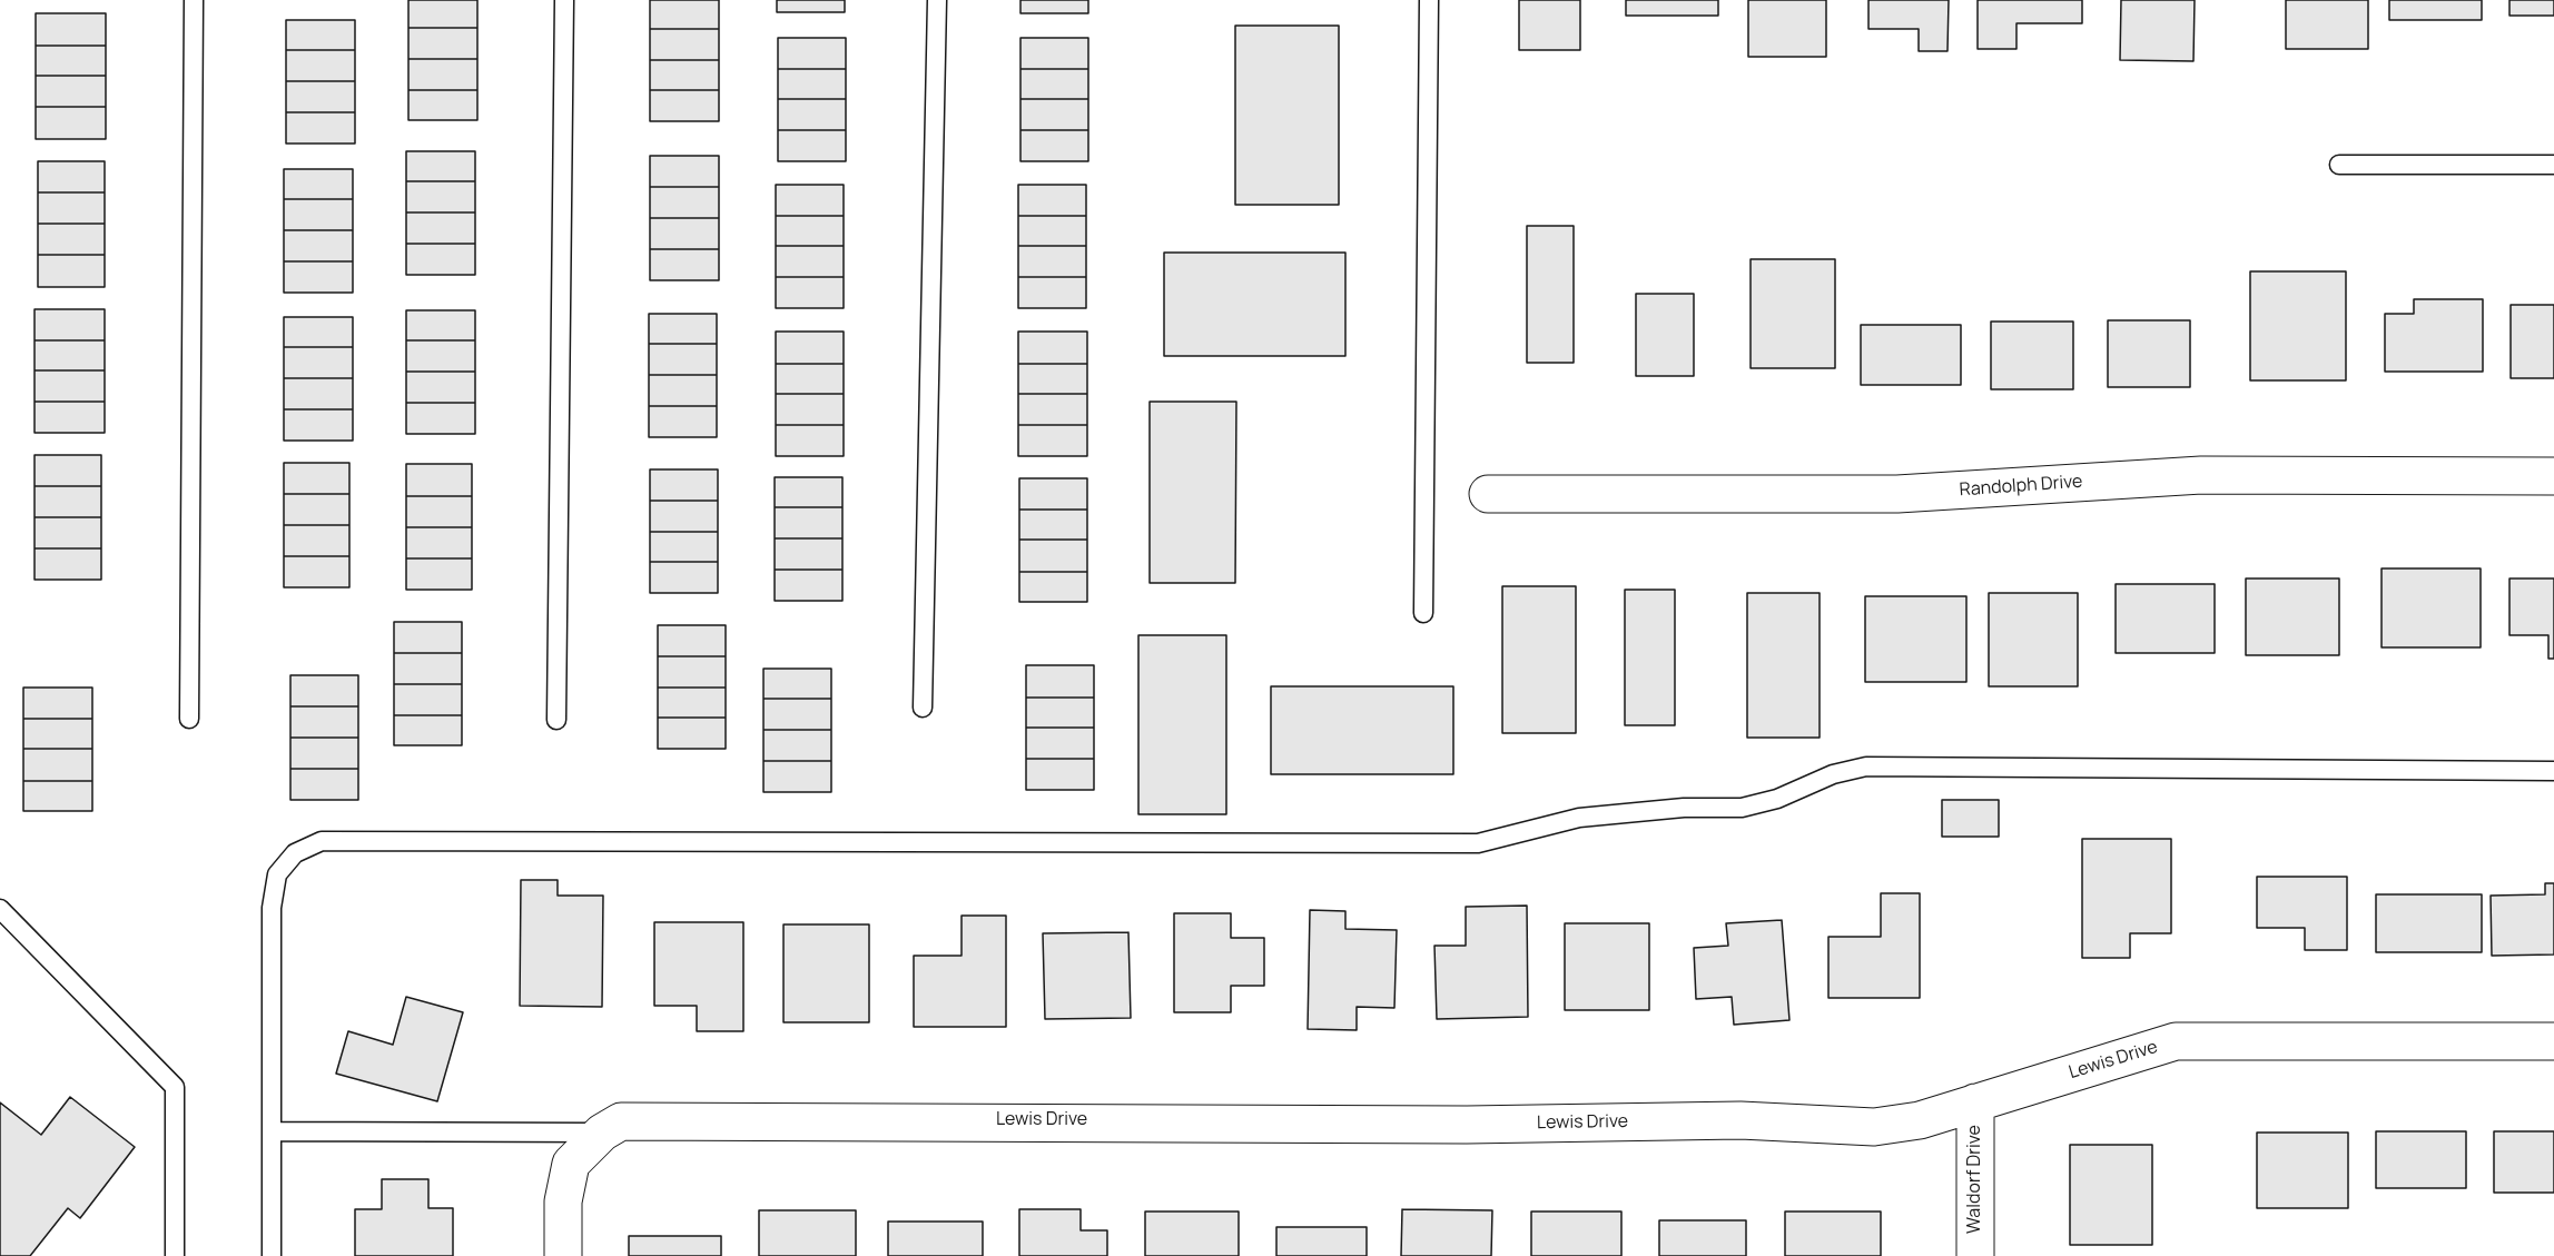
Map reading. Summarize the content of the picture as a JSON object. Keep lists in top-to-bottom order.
{
  "streets": {
    "street": ["Randolph Drive", "Lewis Drive", "Waldorf Drive"]
  },
  "crossings": [
    ["Lewis Drive", "Waldorf Drive"]
  ]
}
